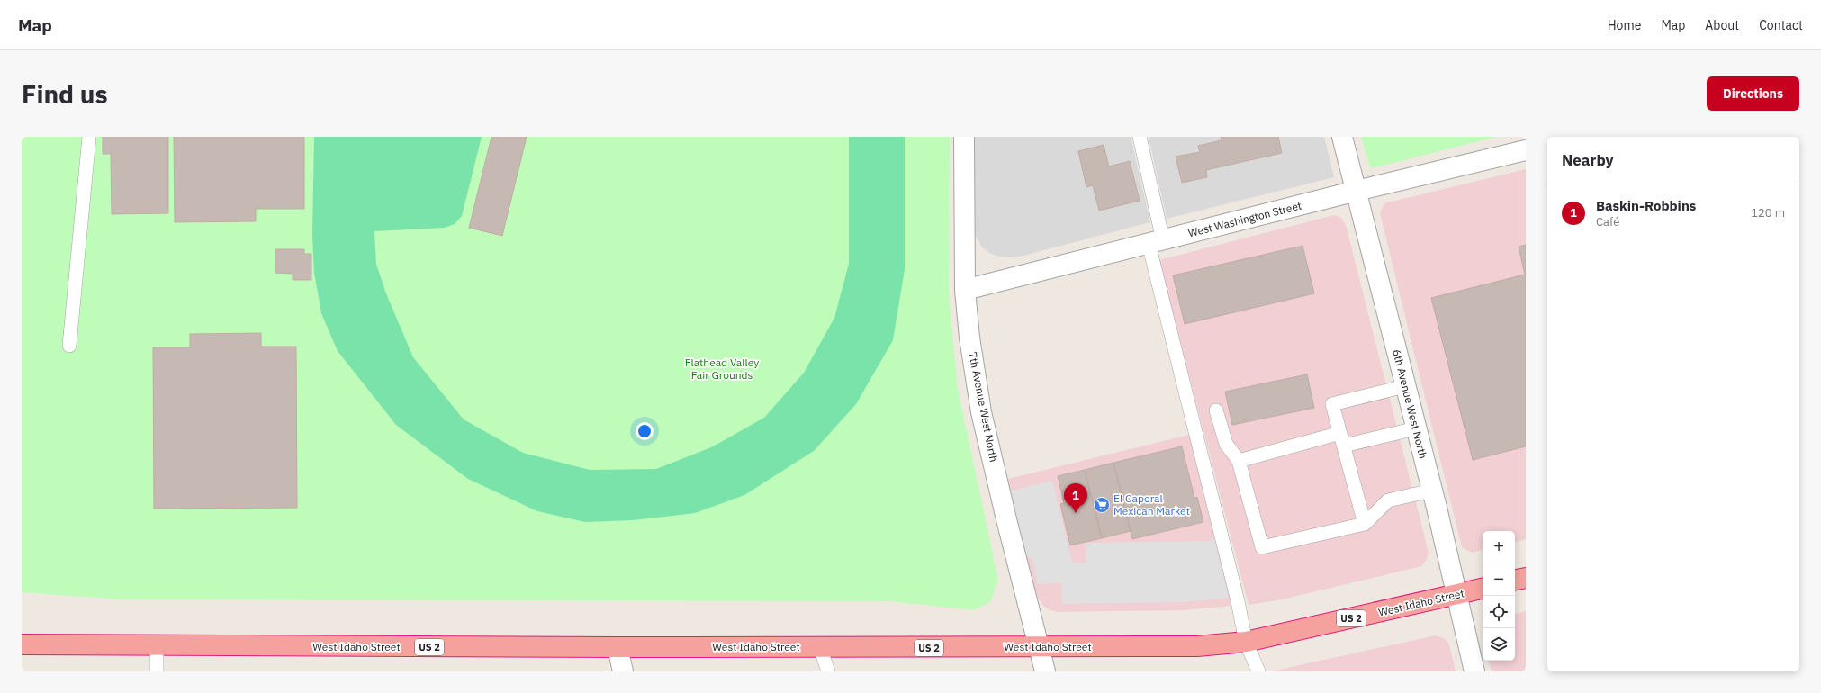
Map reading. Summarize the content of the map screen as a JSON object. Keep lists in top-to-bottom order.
{
  "streets": {
    "highway": ["West Idaho Street", "US 2"],
    "street": ["West Washington Street", "6th Avenue West North", "7th Avenue West North"]
  },
  "crossings": [
    ["West Washington Street", "6th Avenue West North"],
    ["West Washington Street", "7th Avenue West North"],
    ["6th Avenue West North", "West Idaho Street"],
    ["7th Avenue West North", "West Idaho Street"]
  ],
  "parks": ["Flathead Valley Fair Grounds"],
  "places": {
    "supermarket": ["El Caporal Mexican Market"]
  },
  "page": {
    "header": "Map",
    "nav": [
      "Home",
      "Map",
      "About",
      "Contact"
    ],
    "buttons": "Directions",
    "title": "Find us",
    "heading": "Nearby",
    "list": [
      {
        "mark": "1",
        "name": "Baskin-Robbins",
        "note": "Café",
        "value": "120 m"
      }
    ],
    "pins": "1",
    "map_buttons": ["+", "−"]
  }
}
